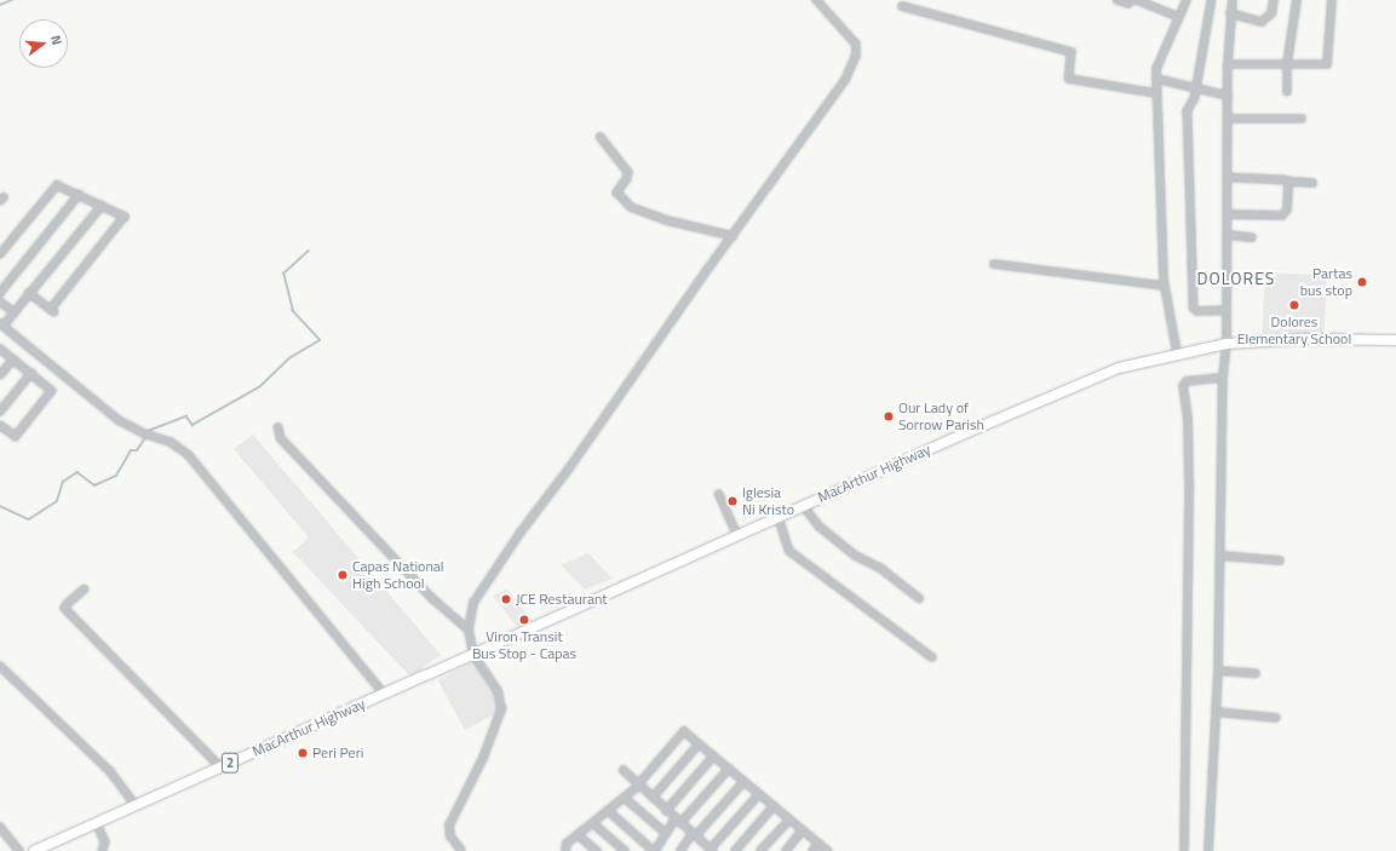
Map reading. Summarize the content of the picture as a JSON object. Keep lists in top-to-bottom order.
{
  "streets": {
    "highway": ["MacArthur Highway", "2"]
  },
  "districts": ["DOLORES"],
  "places": [
    "Partas bus stop",
    "Dolores Elementary School",
    "Our Lady of Sorrow Parish",
    "Iglesia Ni Kristo",
    "Capas National High School",
    "JCE Restaurant",
    "Viron Transit Bus Stop - Capas",
    "Peri Peri"
  ],
  "north": "right"
}
